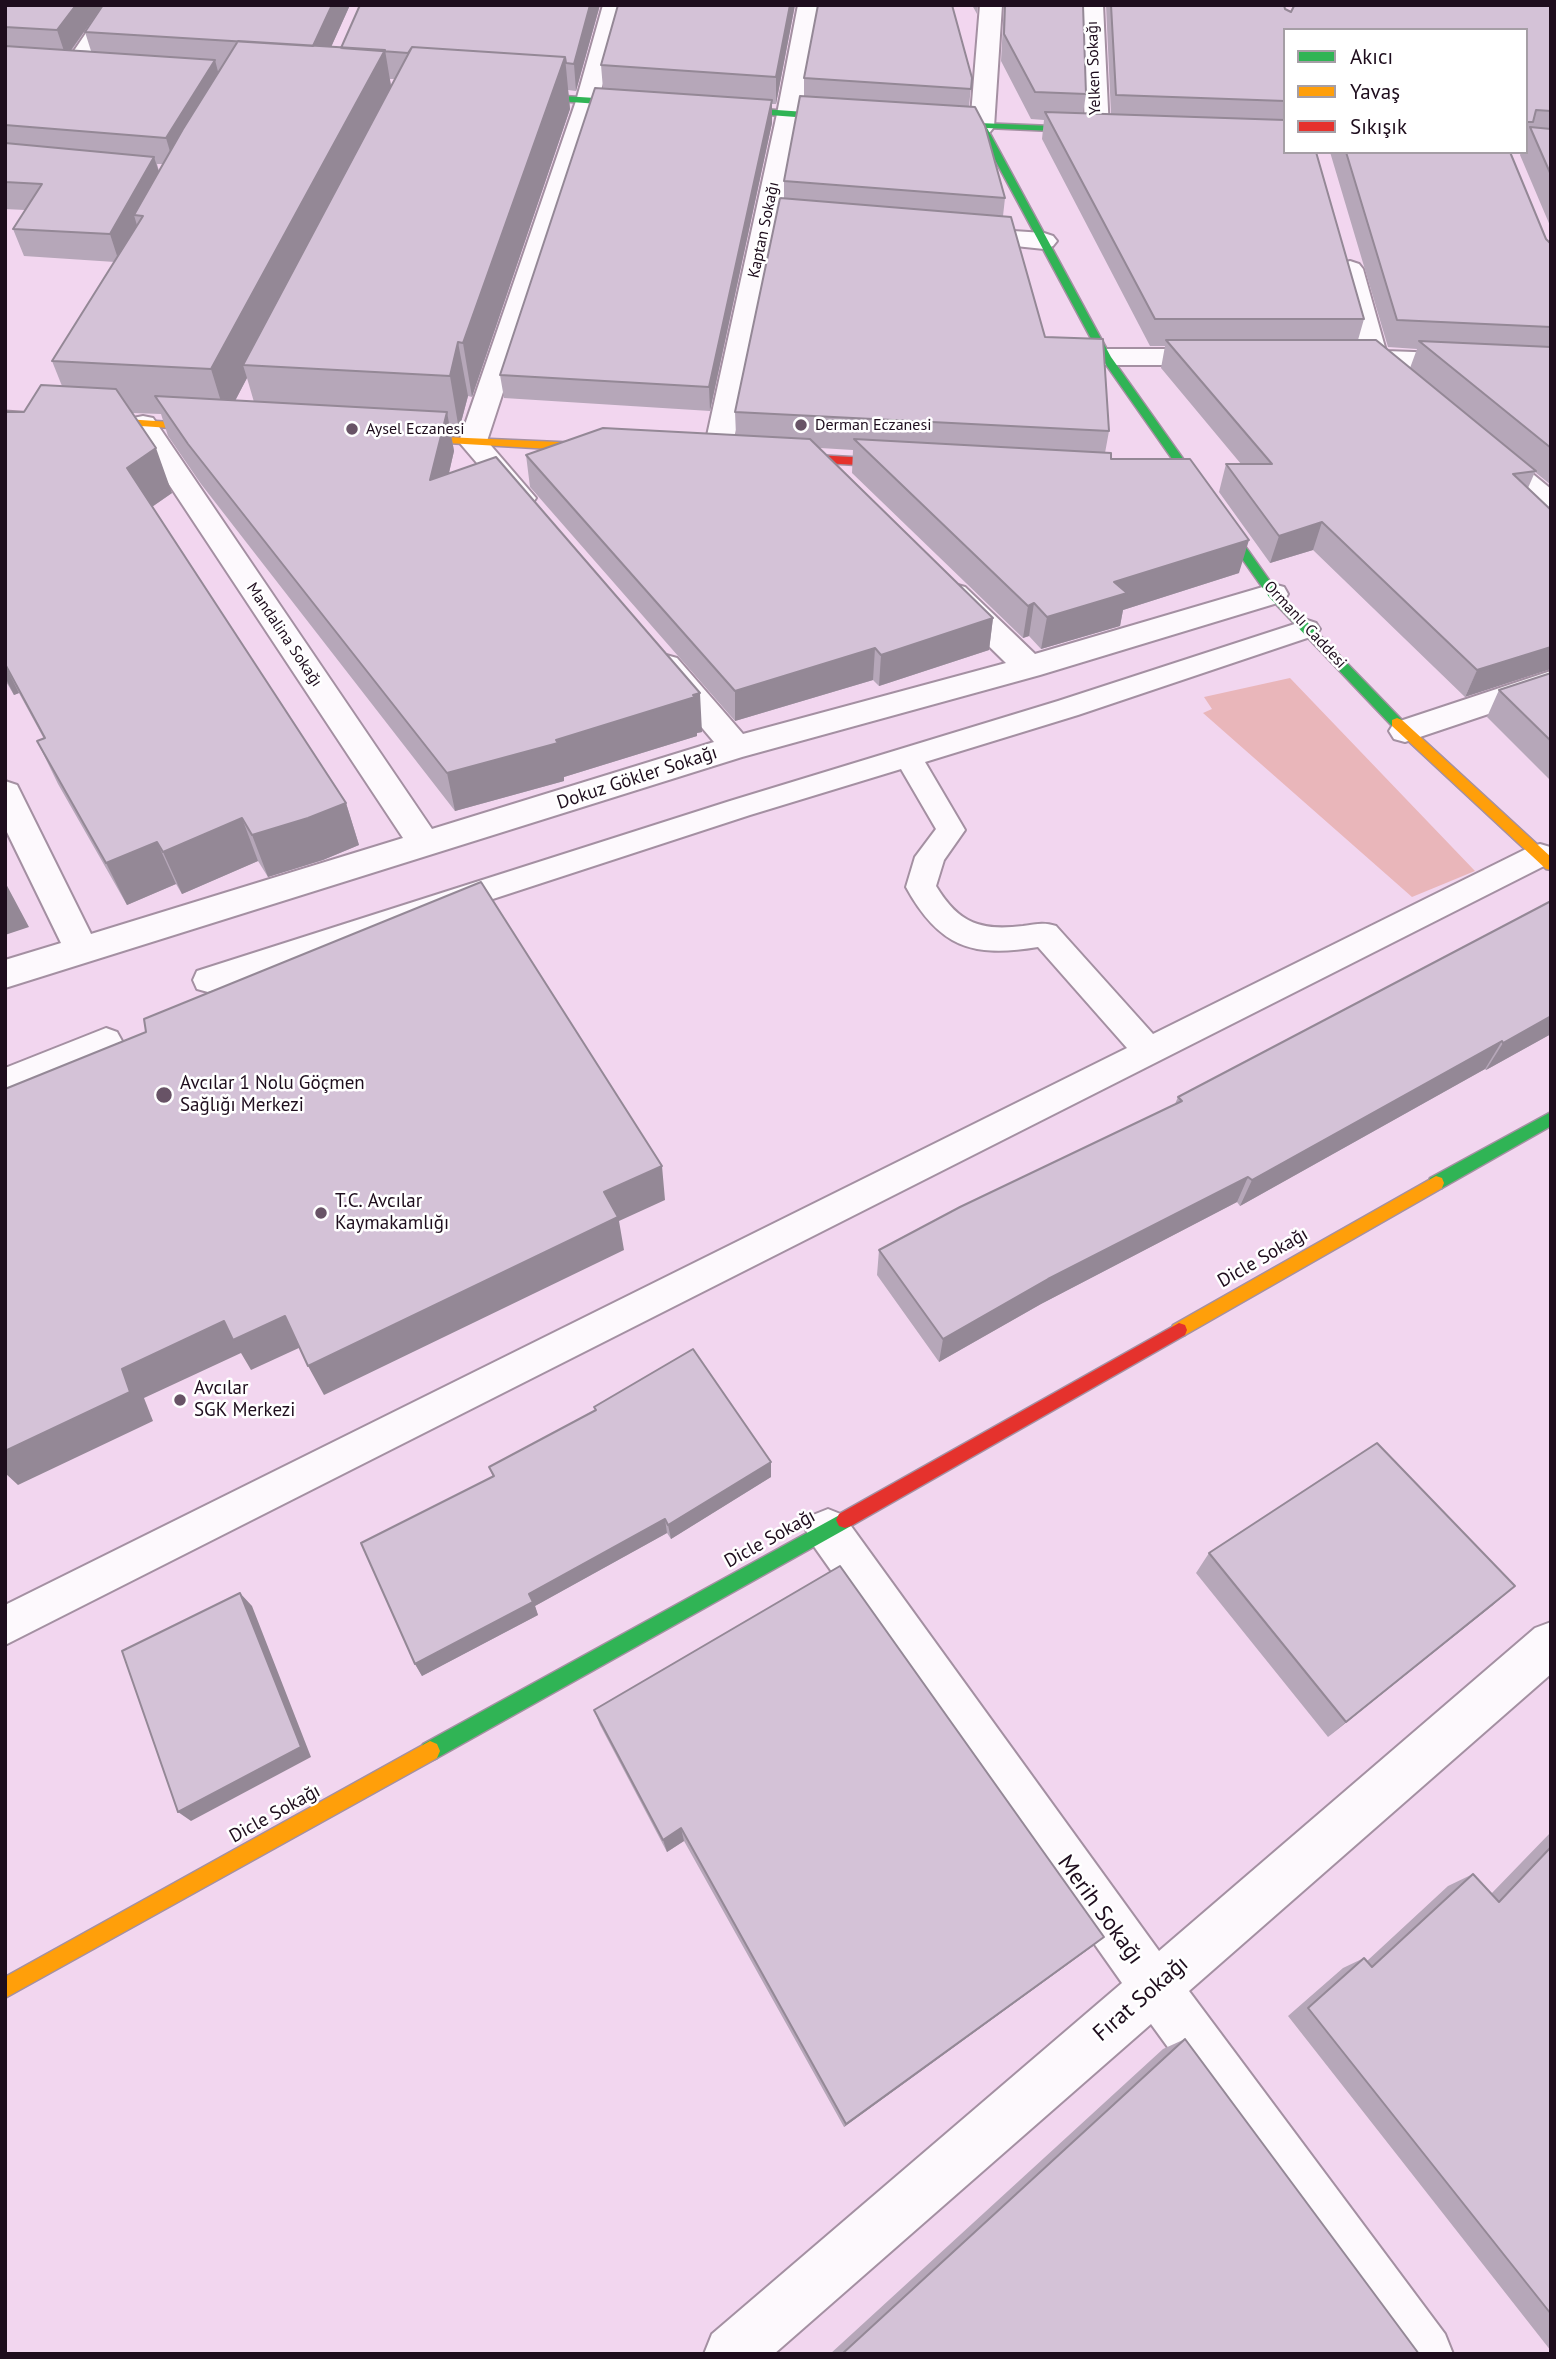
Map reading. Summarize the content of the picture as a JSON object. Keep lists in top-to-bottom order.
{
  "streets": {
    "main road": ["Ormanlı Caddesi", "Dicle Sokağı"],
    "street": [
      "Yelken Sokağı",
      "Kaptan Sokağı",
      "Mandalina Sokağı",
      "Dokuz Gökler Sokağı",
      "Merih Sokağı",
      "Fırat Sokağı"
    ]
  },
  "crossings": [
    ["Ormanlı Caddesi", "Dokuz Gökler Sokağı"],
    ["Mandalina Sokağı", "Dokuz Gökler Sokağı"],
    ["Dicle Sokağı", "Merih Sokağı"],
    ["Merih Sokağı", "Fırat Sokağı"]
  ],
  "places": [
    "Derman Eczanesi",
    "Aysel Eczanesi",
    "Avcılar 1 Nolu Göçmen Sağlığı Merkezi",
    "T.C. Avcılar Kaymakamlığı",
    "Avcılar SGK Merkezi"
  ],
  "legend": ["Akıcı", "Yavaş", "Sıkışık"]
}
